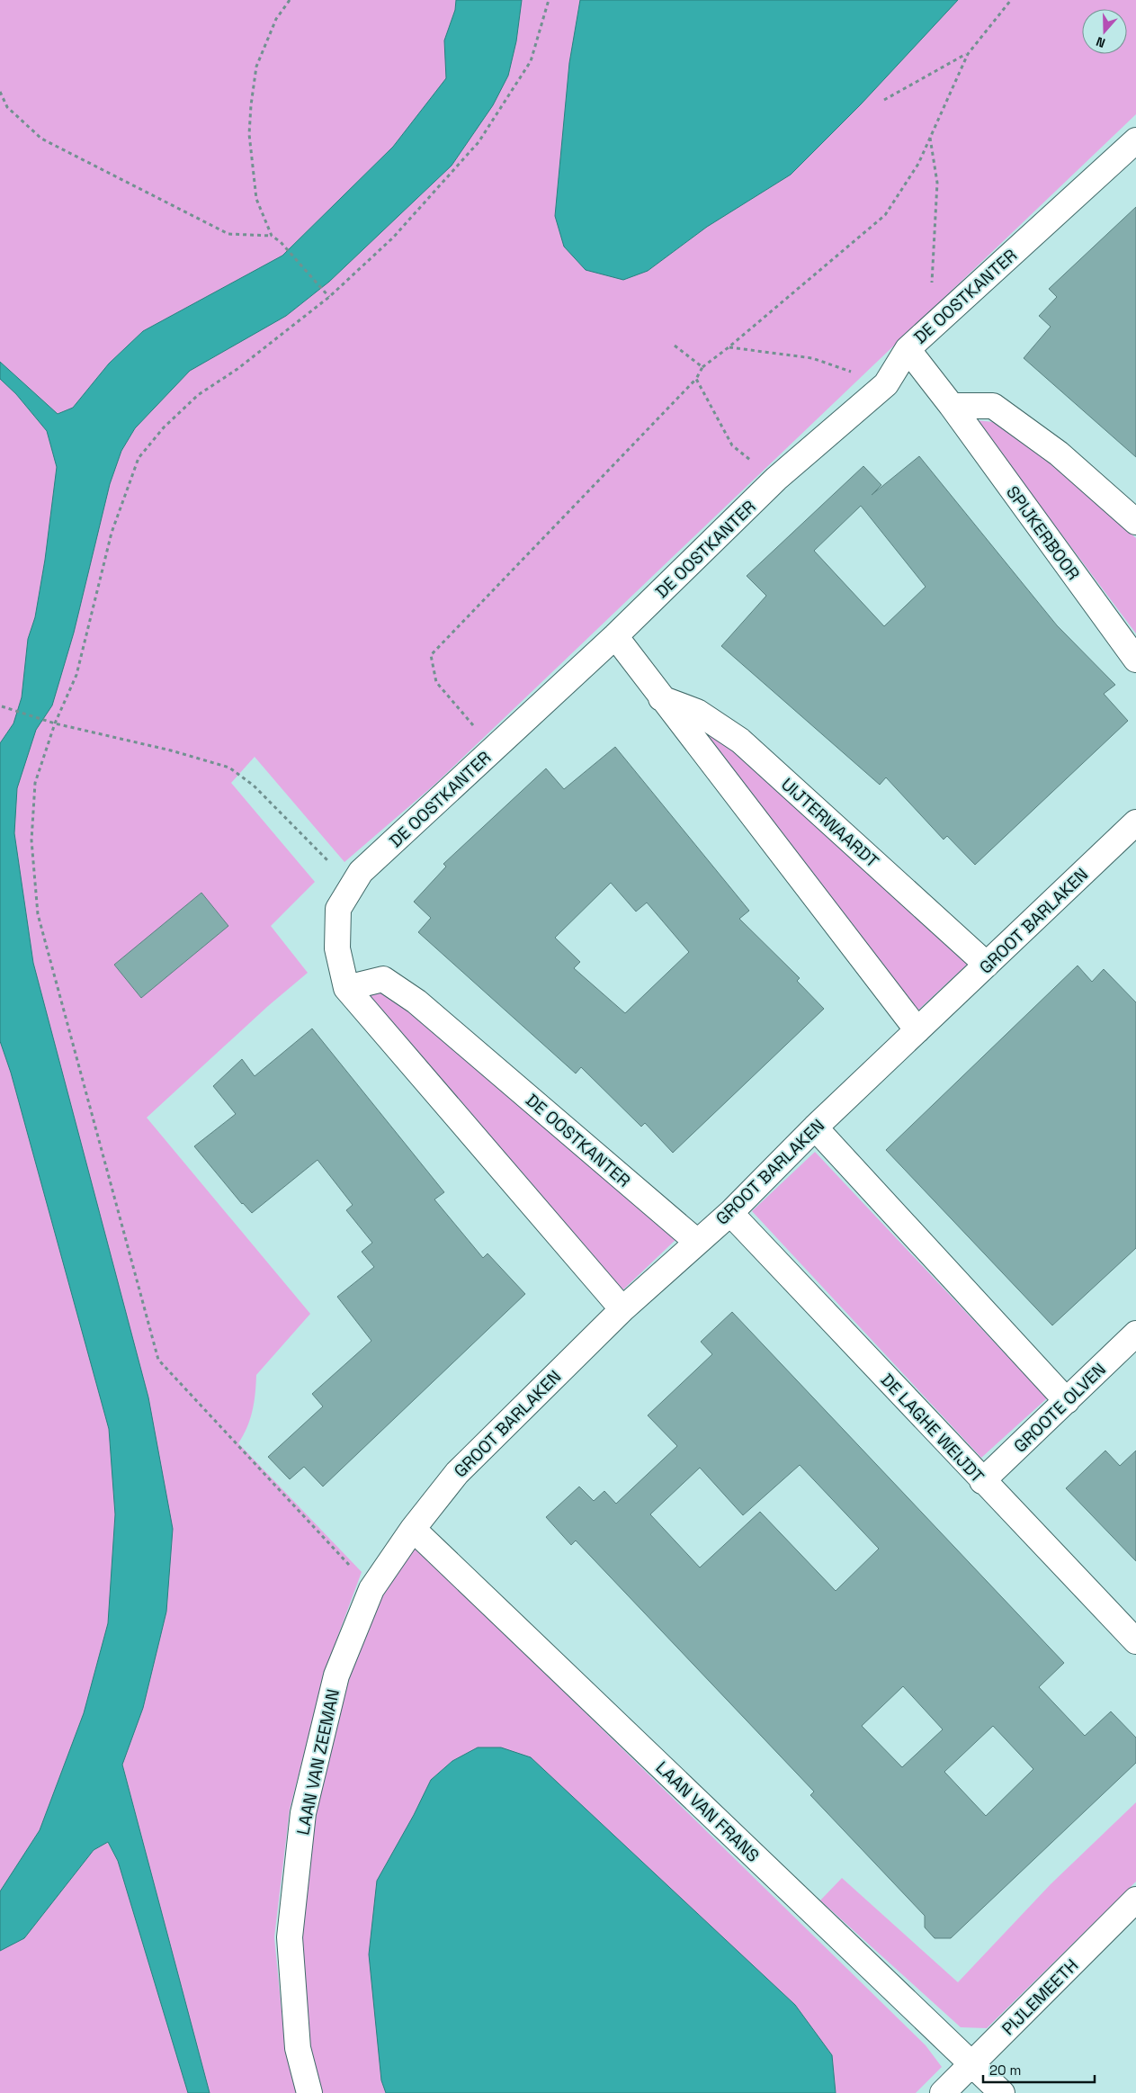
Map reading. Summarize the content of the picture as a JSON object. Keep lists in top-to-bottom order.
{
  "streets": {
    "street": [
      "DE OOSTKANTER",
      "SPIJKERBOOR",
      "UIJTERWAARDT",
      "GROOT BARLAKEN",
      "GROOTE OLVEN",
      "DE LAGHE WEIJDT",
      "LAAN VAN ZEEMAN",
      "LAAN VAN FRANS",
      "PIJLEMEETH"
    ]
  },
  "crossings": [
    ["DE OOSTKANTER", "SPIJKERBOOR"],
    ["DE OOSTKANTER", "GROOT BARLAKEN"],
    ["UIJTERWAARDT", "GROOT BARLAKEN"],
    ["GROOT BARLAKEN", "DE LAGHE WEIJDT"],
    ["GROOT BARLAKEN", "LAAN VAN ZEEMAN"],
    ["GROOT BARLAKEN", "LAAN VAN FRANS"],
    ["GROOTE OLVEN", "DE LAGHE WEIJDT"],
    ["LAAN VAN ZEEMAN", "LAAN VAN FRANS"],
    ["LAAN VAN FRANS", "PIJLEMEETH"]
  ],
  "scale_bar": "20 m",
  "north": "bottom"
}
